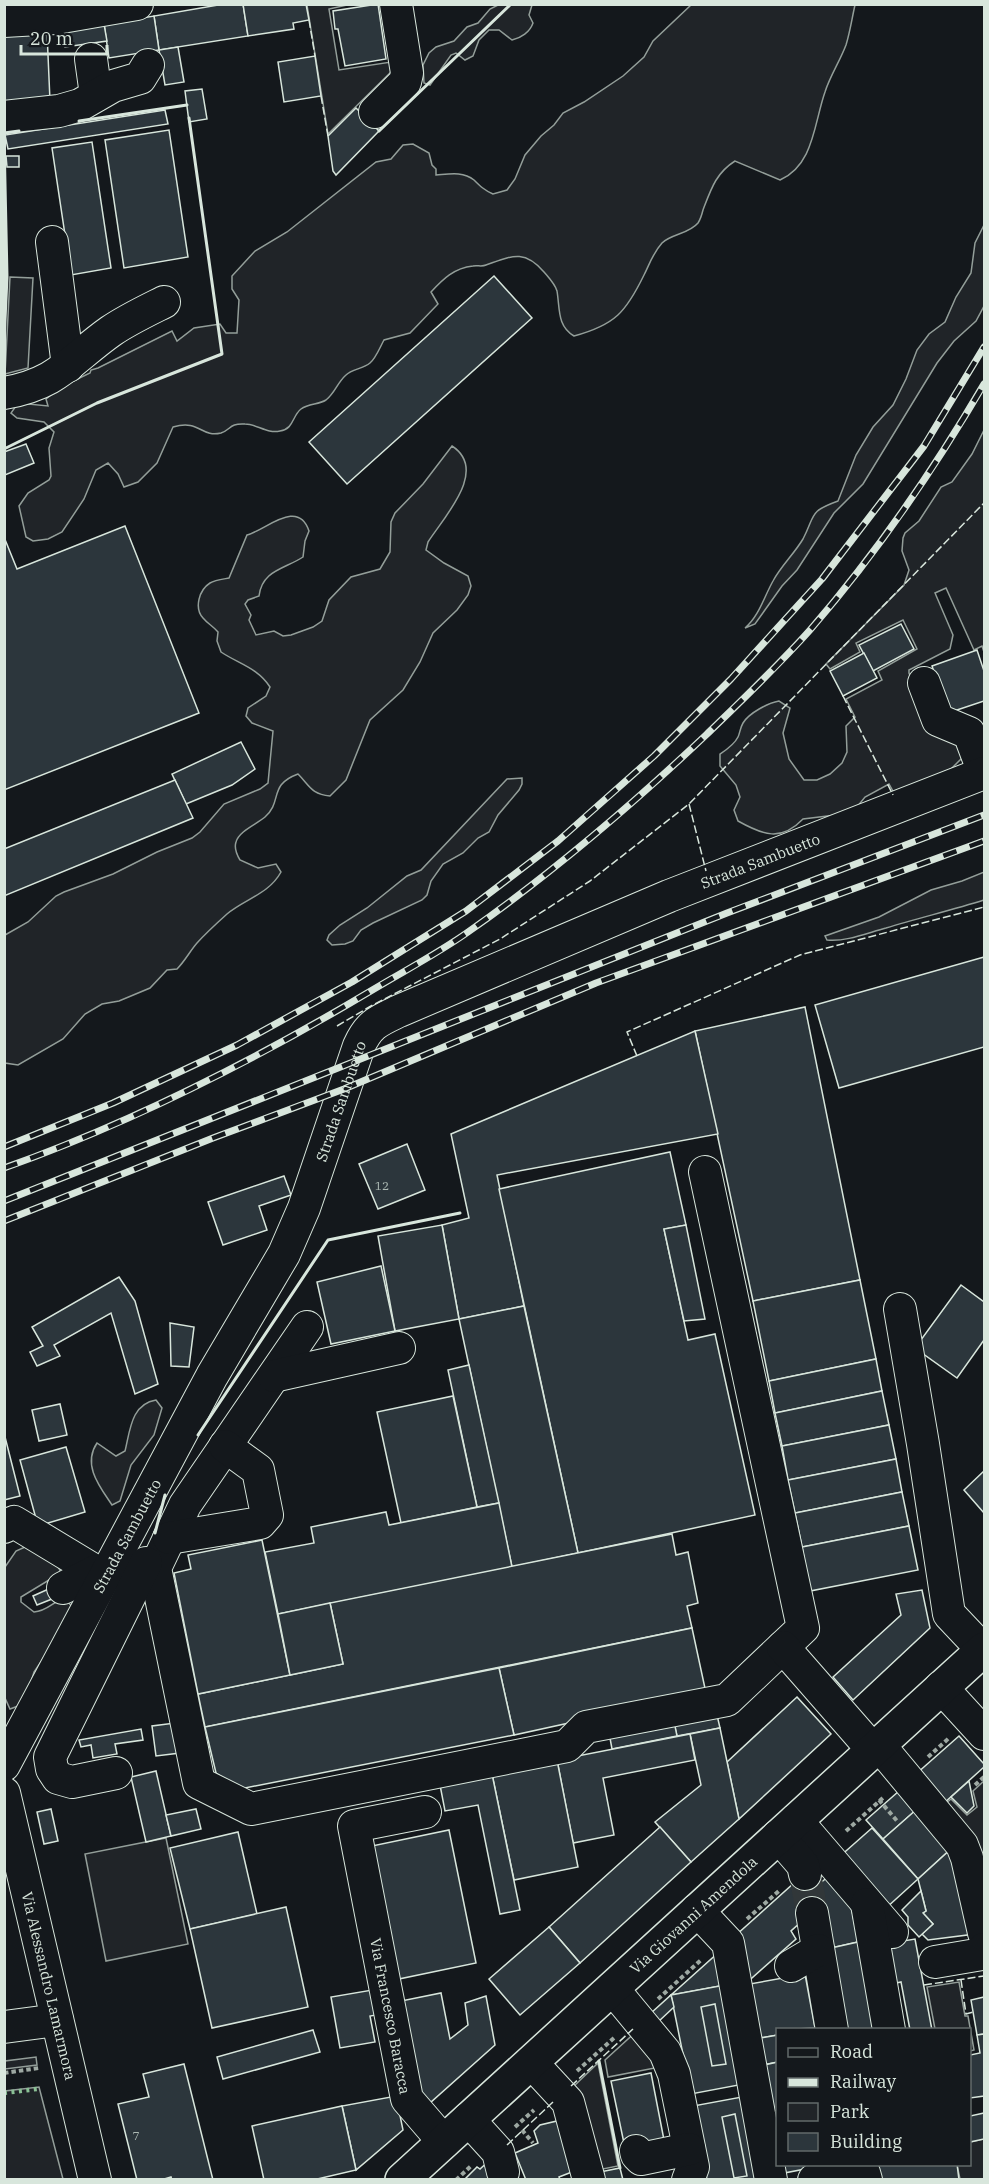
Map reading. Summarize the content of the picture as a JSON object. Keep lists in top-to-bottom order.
{
  "streets": {
    "main road": ["Via Giovanni Amendola"],
    "street": ["Strada Sambuetto", "Via Alessandro Lamarmora", "Via Francesco Baracca"]
  },
  "crossings": [
    ["Via Giovanni Amendola", "Via Francesco Baracca"]
  ],
  "house_numbers": ["12", "7"],
  "legend": [
    "Road",
    "Railway",
    "Park",
    "Building"
  ],
  "scale_bar": "20 m"
}
